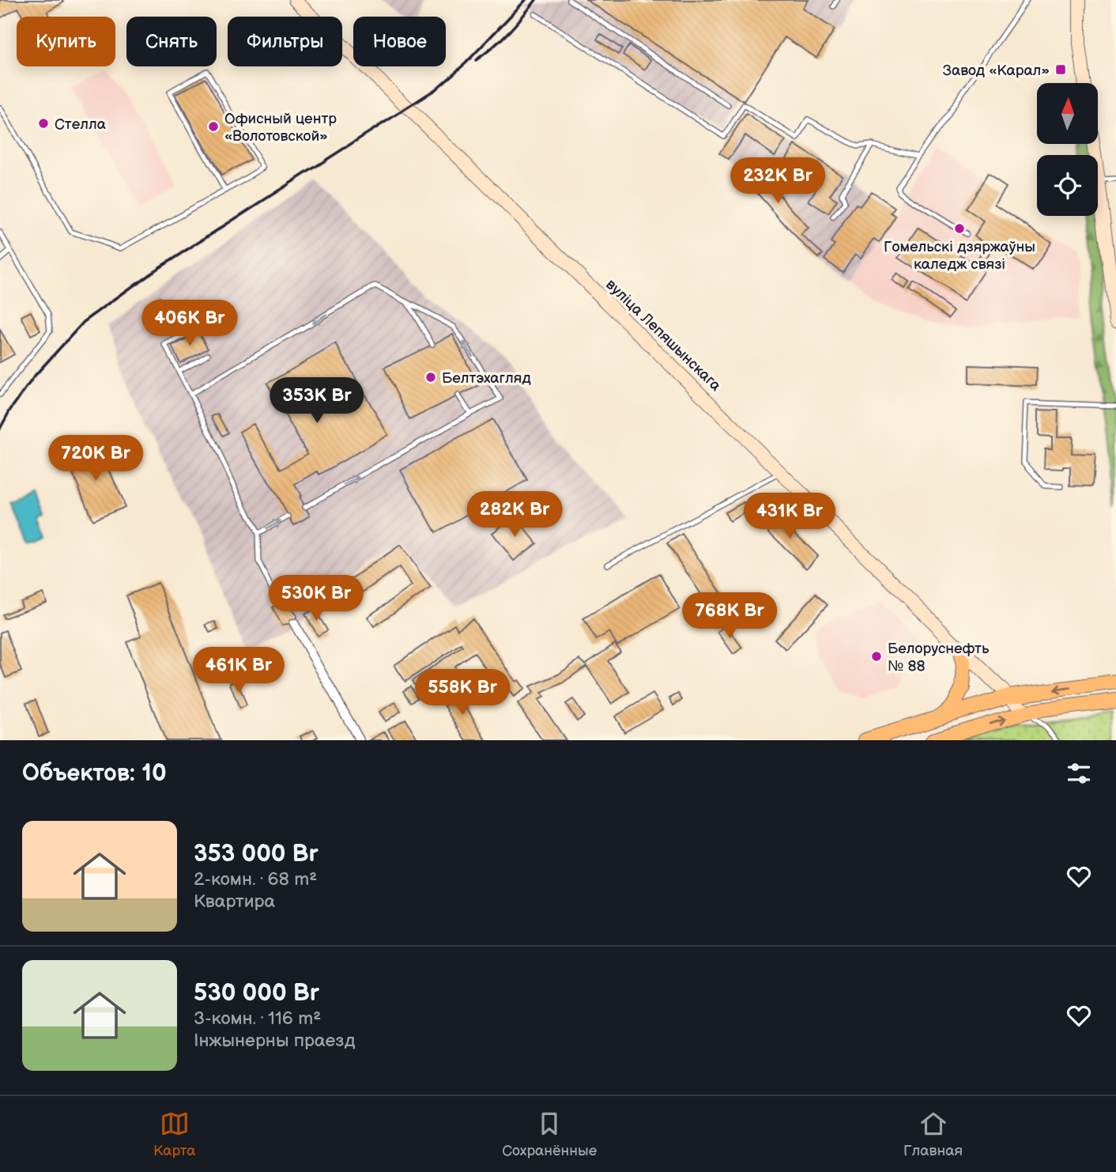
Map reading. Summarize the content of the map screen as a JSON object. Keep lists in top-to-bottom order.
{
  "streets": {
    "main road": ["вуліца Лепяшынскага"]
  },
  "places": {
    "transit": ["Завод «Карал»"],
    "other": [
      "Стелла",
      "Офисный центр «Волотовской»",
      "Гомельскі дзяржаўны каледж связі",
      "Белтэхагляд",
      "Белоруснефть № 88"
    ]
  },
  "north": "top",
  "page": {
    "chip": [
      "Купить",
      "Снять",
      "Фильтры",
      "Новое"
    ],
    "price": [
      "232K Br",
      "406K Br",
      "353K Br",
      "720K Br",
      "282K Br",
      "431K Br",
      "530K Br",
      "768K Br",
      "461K Br",
      "558K Br"
    ],
    "heading": "Объектов: 10",
    "list": [
      {
        "name": "353 000 Br",
        "note": "2-комн. · 68 m² · Квартира"
      },
      {
        "name": "530 000 Br",
        "note": "3-комн. · 116 m² · Інжынерны праезд"
      }
    ],
    "tabs": ["Карта", "Сохранённые", "Главная"]
  }
}
